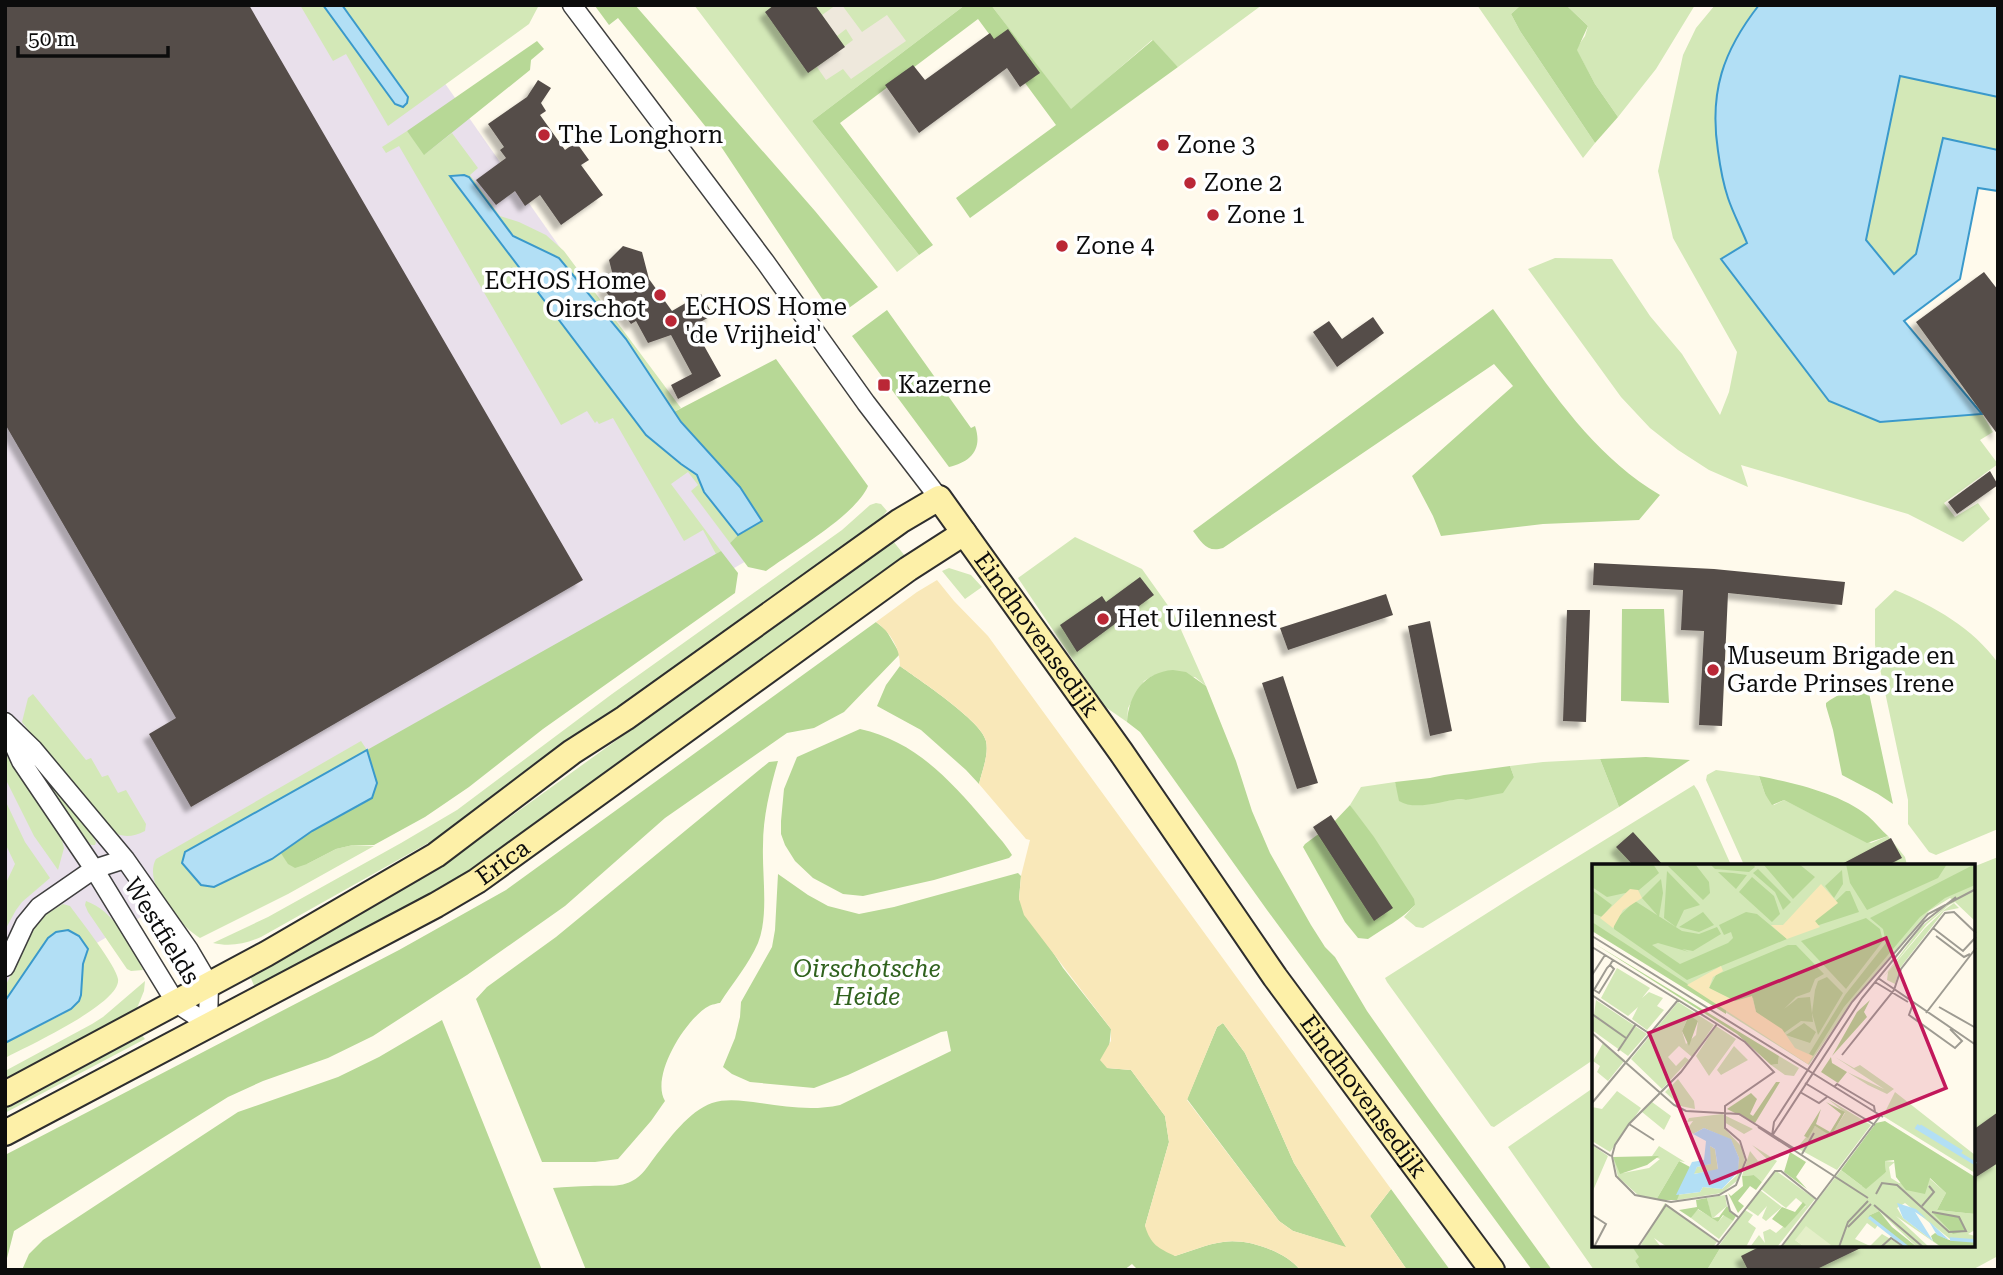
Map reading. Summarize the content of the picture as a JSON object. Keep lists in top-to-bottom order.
{
  "streets": {
    "street": ["Eindhovensedijk", "Erica", "Westfields"]
  },
  "crossings": [
    ["Eindhovensedijk", "Erica"],
    ["Erica", "Westfields"]
  ],
  "parks": ["Oirschotsche Heide"],
  "places": {
    "other": [
      "The Longhorn",
      "Zone 3",
      "Zone 2",
      "Zone 1",
      "Zone 4",
      "ECHOS Home Oirschot",
      "ECHOS Home 'de Vrijheid'",
      "Het Uilennest",
      "Museum Brigade en Garde Prinses Irene"
    ],
    "transit": ["Kazerne"]
  },
  "scale_bar": "50 m"
}
